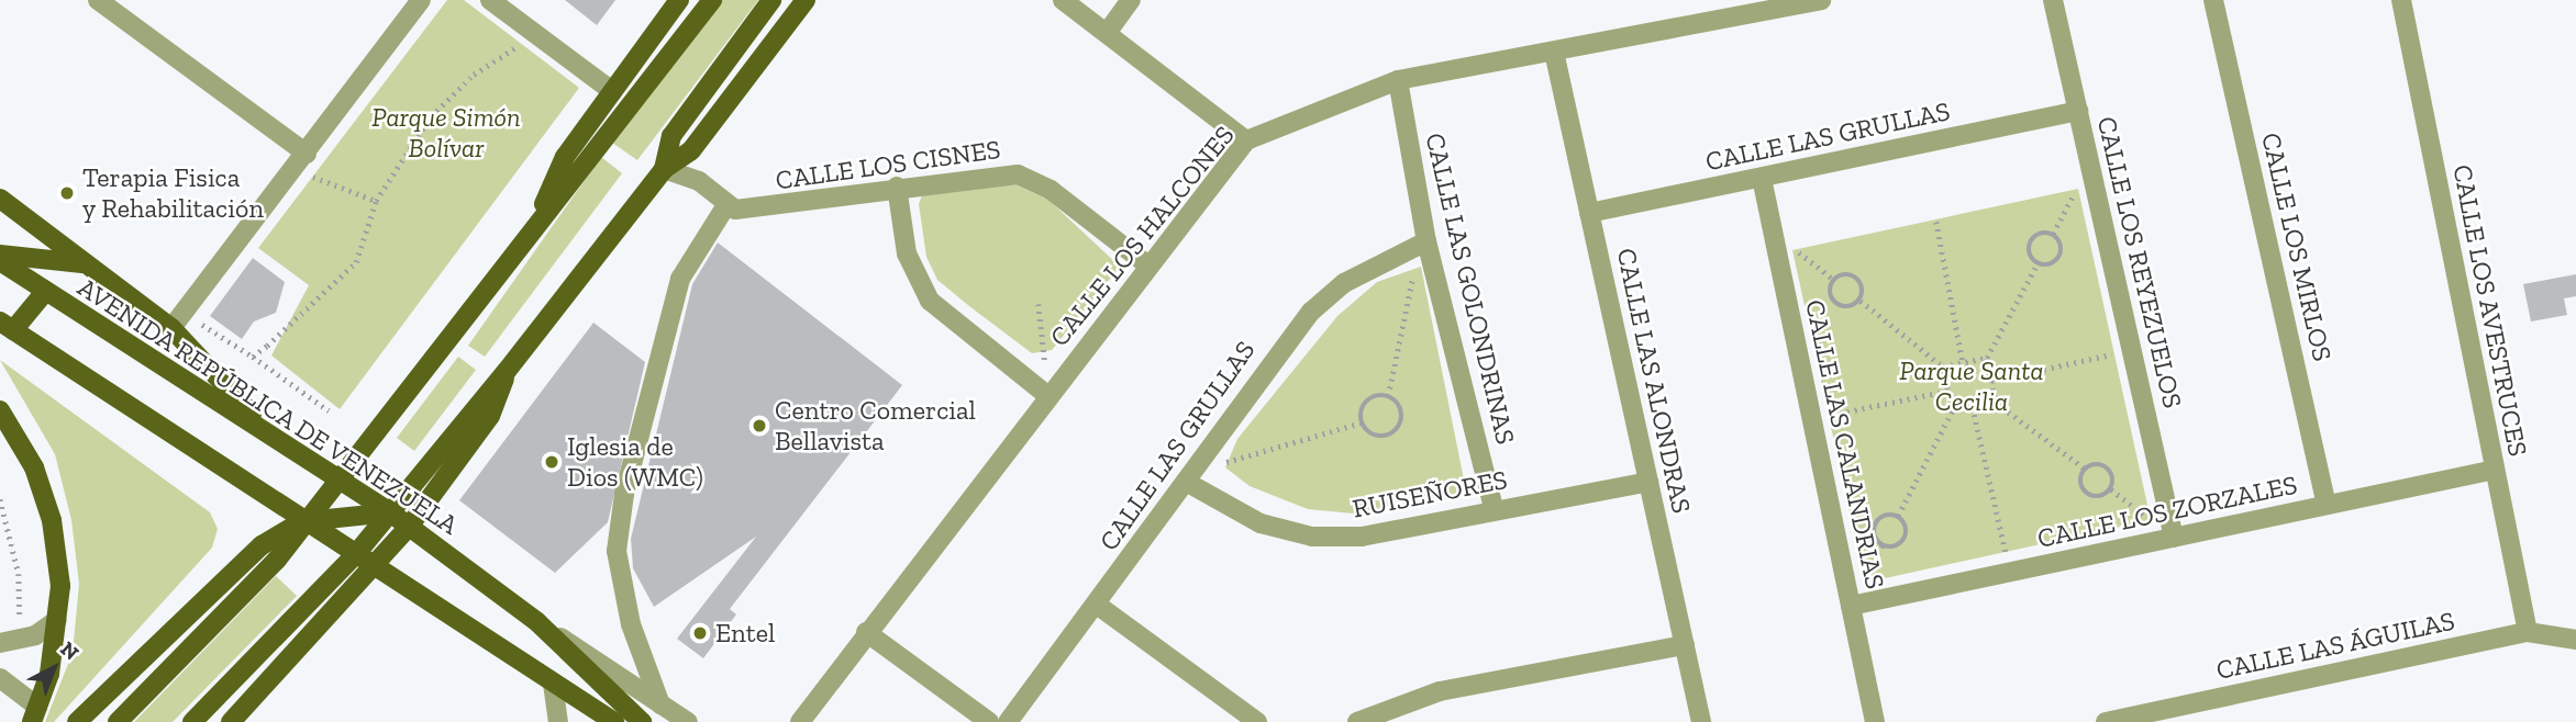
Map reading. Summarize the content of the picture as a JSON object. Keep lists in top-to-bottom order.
{
  "streets": {
    "main road": ["AVENIDA REPÚBLICA DE VENEZUELA"],
    "street": [
      "CALLE LAS GRULLAS",
      "CALLE LOS CISNES",
      "CALLE LOS HALCONES",
      "CALLE LOS MIRLOS",
      "CALLE LOS REYEZUELOS",
      "CALLE LAS GOLONDRINAS",
      "CALLE LOS AVESTRUCES",
      "CALLE LAS ALONDRAS",
      "CALLE LAS CALANDRIAS",
      "RUISEÑORES",
      "CALLE LOS ZORZALES",
      "CALLE LAS ÁGUILAS"
    ]
  },
  "crossings": [
    ["CALLE LAS GRULLAS", "CALLE LOS REYEZUELOS"],
    ["CALLE LAS GRULLAS", "CALLE LAS GOLONDRINAS"],
    ["CALLE LAS GRULLAS", "CALLE LAS ALONDRAS"],
    ["CALLE LAS GRULLAS", "CALLE LAS CALANDRIAS"],
    ["CALLE LAS GRULLAS", "RUISEÑORES"],
    ["CALLE LOS CISNES", "CALLE LOS HALCONES"],
    ["CALLE LOS HALCONES", "CALLE LAS GOLONDRINAS"],
    ["CALLE LOS HALCONES", "CALLE LAS ALONDRAS"],
    ["CALLE LOS MIRLOS", "CALLE LOS ZORZALES"],
    ["CALLE LOS REYEZUELOS", "CALLE LOS ZORZALES"],
    ["CALLE LAS GOLONDRINAS", "RUISEÑORES"],
    ["CALLE LOS AVESTRUCES", "CALLE LOS ZORZALES"],
    ["CALLE LOS AVESTRUCES", "CALLE LAS ÁGUILAS"],
    ["CALLE LAS ALONDRAS", "RUISEÑORES"],
    ["CALLE LAS CALANDRIAS", "CALLE LOS ZORZALES"]
  ],
  "parks": ["Parque Simón Bolívar", "Parque Santa Cecilia"],
  "places": [
    "Terapia Fisica y Rehabilitación",
    "Centro Comercial Bellavista",
    "Iglesia de Dios (WMC)",
    "Entel"
  ],
  "north": "top right"
}
